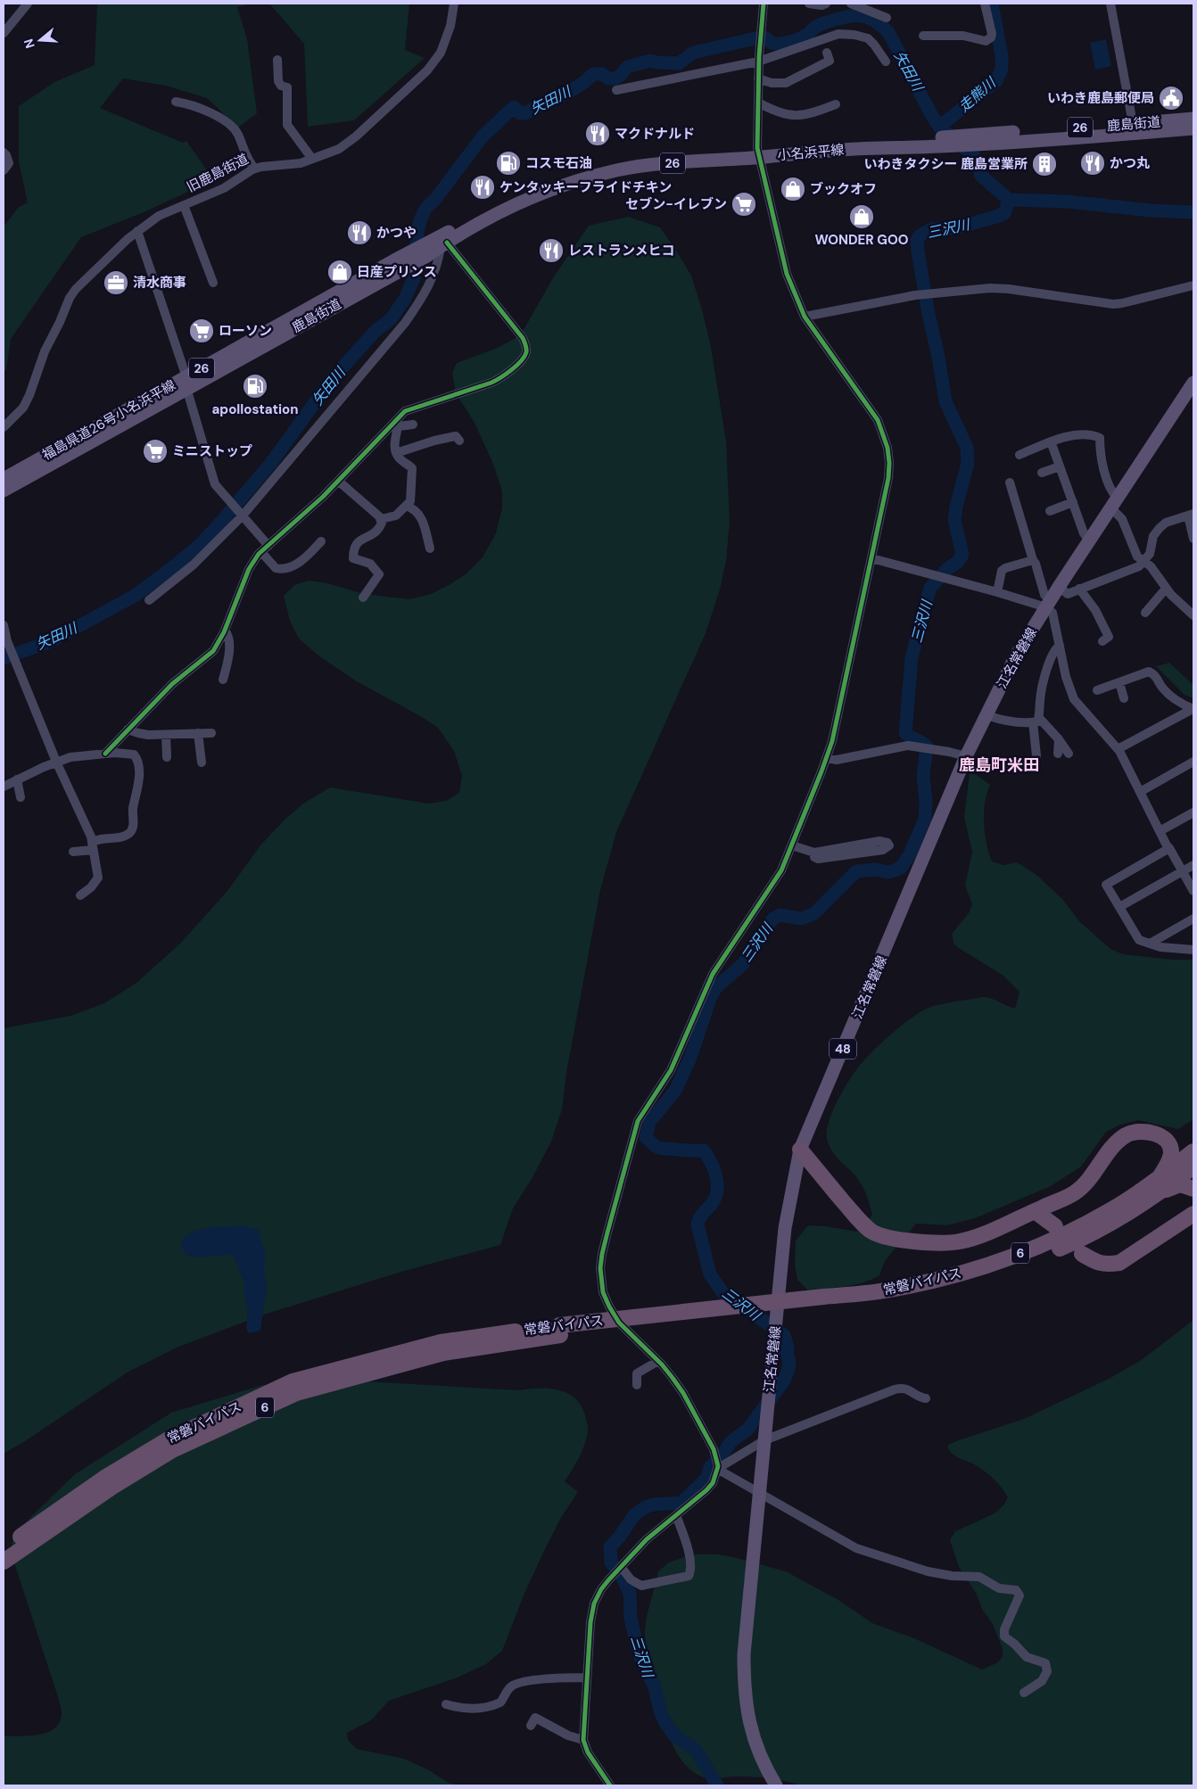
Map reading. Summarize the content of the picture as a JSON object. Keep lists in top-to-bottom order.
{
  "streets": {
    "highway": ["6", "常磐バイパス"],
    "main road": [
      "鹿島街道",
      "26",
      "小名浜平線",
      "福島県道26号小名浜平線",
      "江名常磐線",
      "48"
    ],
    "street": ["旧鹿島街道"]
  },
  "crossings": [
    ["鹿島街道", "26"],
    ["鹿島街道", "小名浜平線"],
    ["鹿島街道", "福島県道26号小名浜平線"],
    ["小名浜平線", "福島県道26号小名浜平線"]
  ],
  "districts": ["鹿島町米田"],
  "water": ["矢田川", "走熊川", "三沢川"],
  "places": {
    "public building": ["いわき鹿島郵便局"],
    "restaurant": [
      "マクドナルド",
      "かつ丸",
      "ケンタッキーフライドチキン",
      "かつや",
      "レストランメヒコ"
    ],
    "fuel station": ["コスモ石油", "apollostation"],
    "building": ["いわきタクシー 鹿島営業所"],
    "shop": ["ブックオフ", "WONDER GOO", "日産プリンス"],
    "supermarket": ["セブン-イレブン", "ローソン", "ミニストップ"],
    "office": ["清水商事"]
  },
  "north": "left"
}
